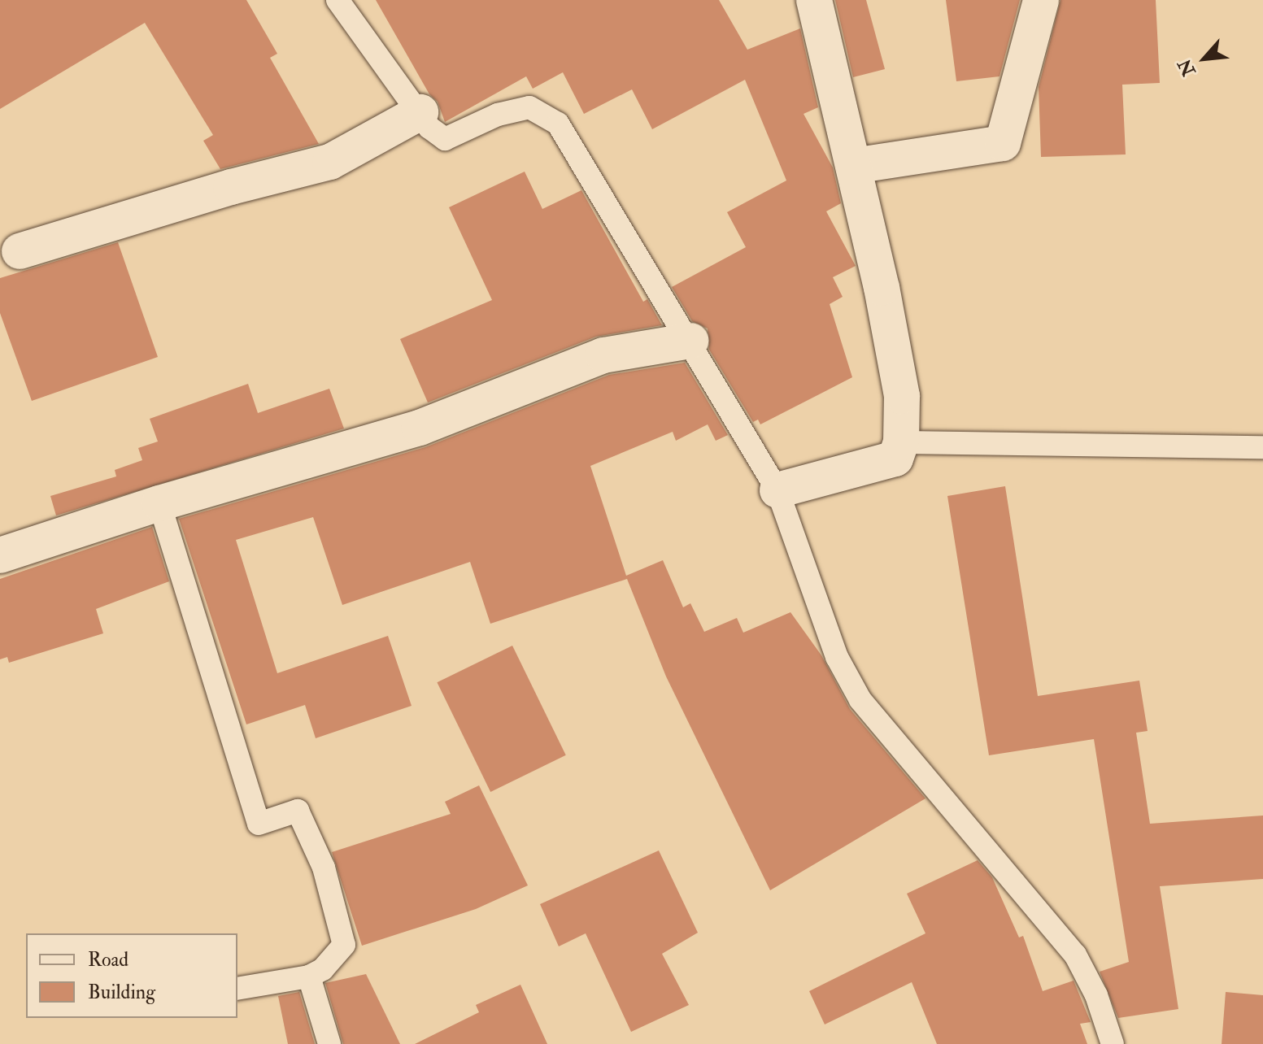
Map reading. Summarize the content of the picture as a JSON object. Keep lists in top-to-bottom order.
{
  "legend": ["Road", "Building"],
  "north": "bottom left"
}
